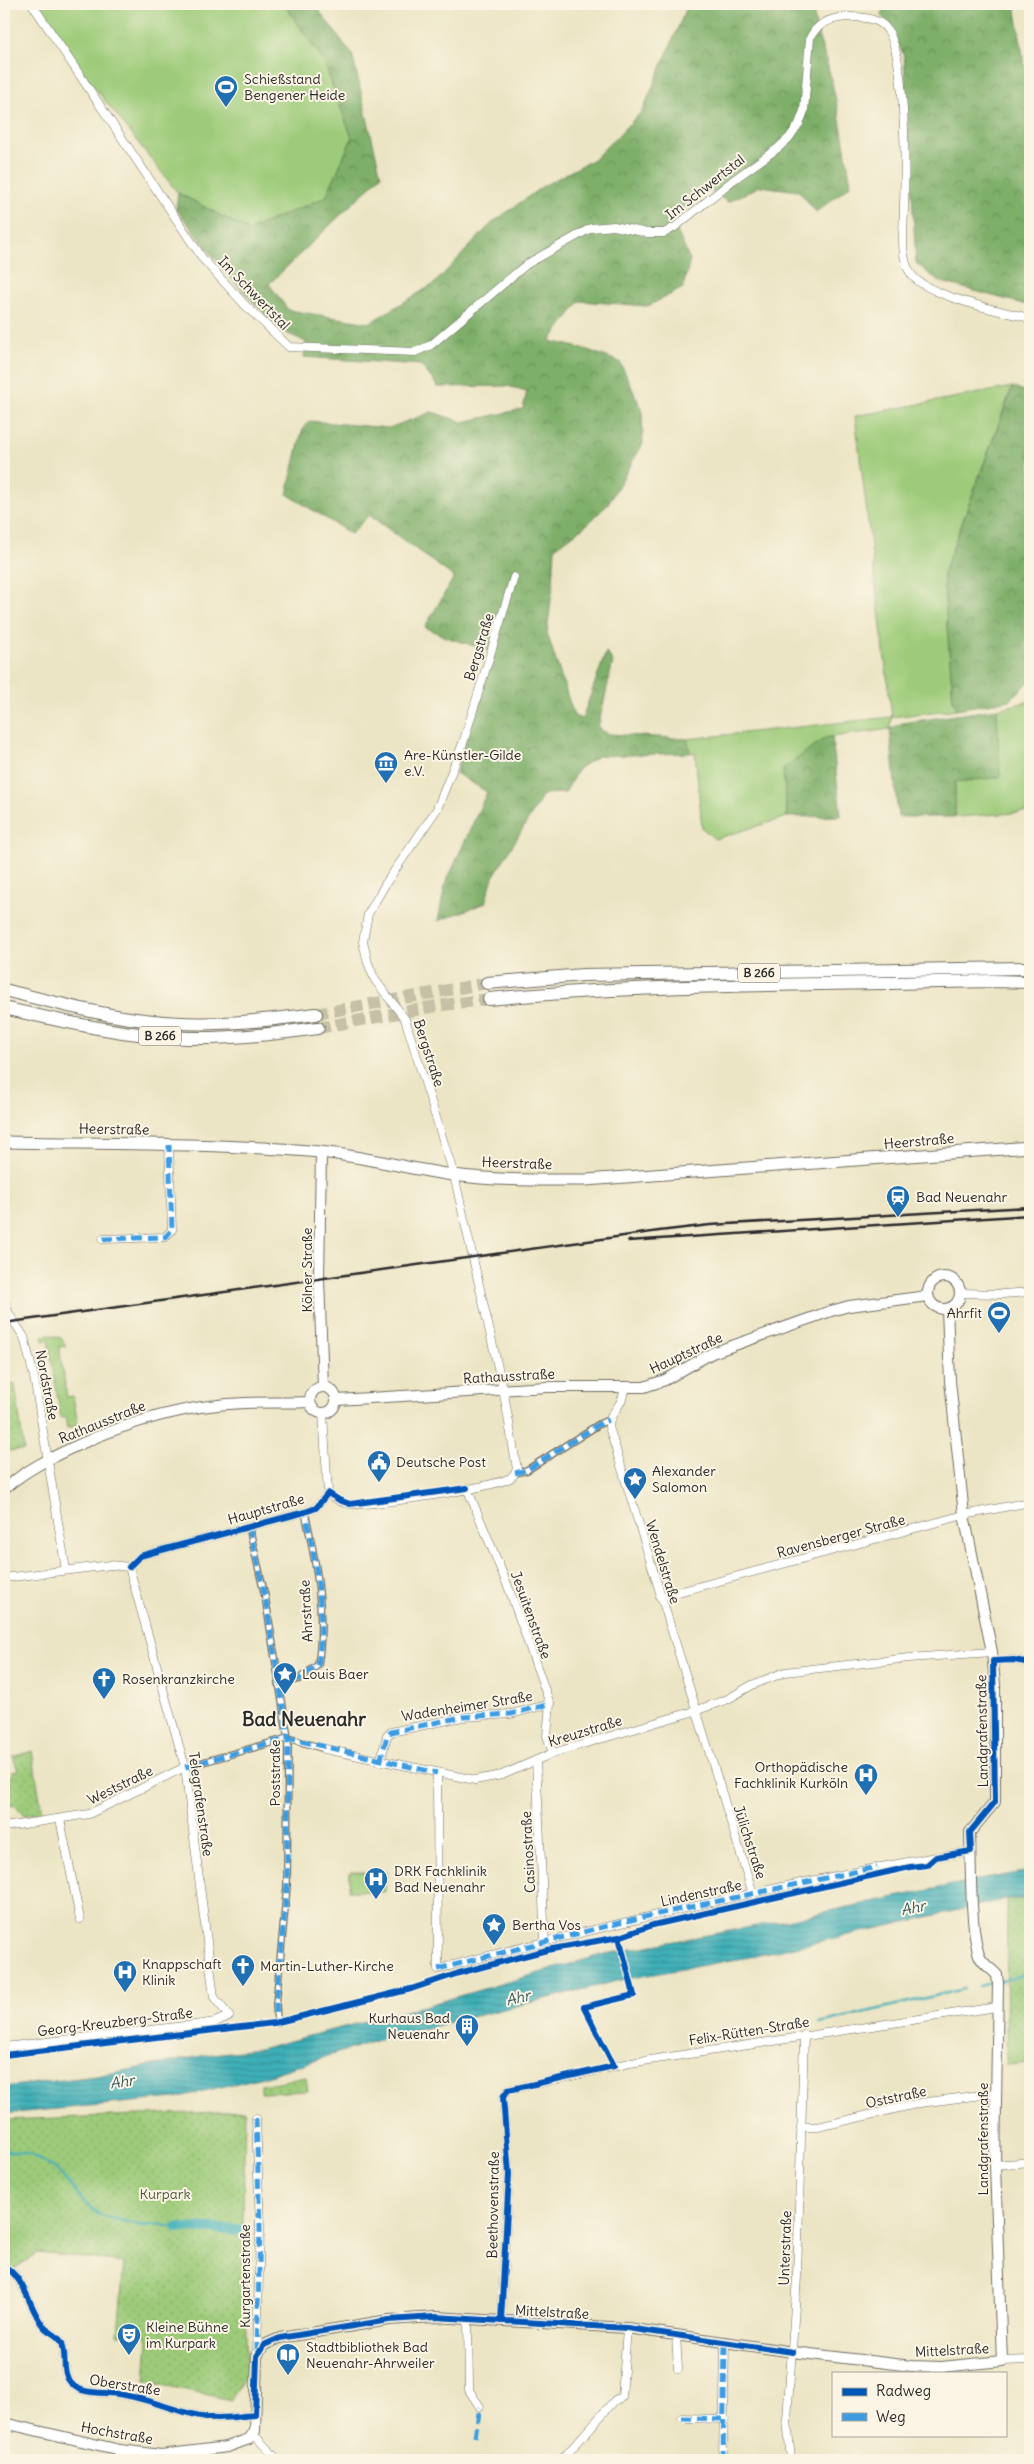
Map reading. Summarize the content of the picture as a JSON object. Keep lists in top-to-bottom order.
{
  "streets": {
    "highway": ["B 266"],
    "main road": ["Heerstraße"],
    "street": [
      "Im Schwertstal",
      "Bergstraße",
      "Kölner Straße",
      "Hauptstraße",
      "Rathausstraße",
      "Nordstraße",
      "Ravensberger Straße",
      "Wendelstraße",
      "Ahrstraße",
      "Jesuitenstraße",
      "Wadenheimer Straße",
      "Kreuzstraße",
      "Landgrafenstraße",
      "Poststraße",
      "Weststraße",
      "Telegrafenstraße",
      "Jülichstraße",
      "Casinostraße",
      "Lindenstraße",
      "Georg-Kreuzberg-Straße",
      "Felix-Rütten-Straße",
      "Oststraße",
      "Beethovenstraße",
      "Unterstraße",
      "Kurgartenstraße",
      "Mittelstraße",
      "Oberstraße",
      "Hochstraße"
    ]
  },
  "crossings": [
    ["Bergstraße", "Heerstraße"],
    ["Bergstraße", "Rathausstraße"],
    ["Heerstraße", "Kölner Straße"],
    ["Kölner Straße", "Rathausstraße"],
    ["Hauptstraße", "Rathausstraße"],
    ["Hauptstraße", "Ahrstraße"],
    ["Hauptstraße", "Landgrafenstraße"],
    ["Hauptstraße", "Poststraße"],
    ["Hauptstraße", "Telegrafenstraße"],
    ["Rathausstraße", "Nordstraße"],
    ["Ravensberger Straße", "Wendelstraße"],
    ["Ravensberger Straße", "Landgrafenstraße"],
    ["Wendelstraße", "Kreuzstraße"],
    ["Wendelstraße", "Jülichstraße"],
    ["Ahrstraße", "Poststraße"],
    ["Jesuitenstraße", "Wadenheimer Straße"],
    ["Jesuitenstraße", "Kreuzstraße"],
    ["Wadenheimer Straße", "Kreuzstraße"],
    ["Kreuzstraße", "Landgrafenstraße"],
    ["Kreuzstraße", "Poststraße"],
    ["Kreuzstraße", "Jülichstraße"],
    ["Kreuzstraße", "Casinostraße"],
    ["Kreuzstraße", "Lindenstraße"],
    ["Landgrafenstraße", "Lindenstraße"],
    ["Landgrafenstraße", "Felix-Rütten-Straße"],
    ["Landgrafenstraße", "Oststraße"],
    ["Landgrafenstraße", "Mittelstraße"],
    ["Weststraße", "Telegrafenstraße"],
    ["Telegrafenstraße", "Georg-Kreuzberg-Straße"],
    ["Jülichstraße", "Lindenstraße"],
    ["Casinostraße", "Lindenstraße"],
    ["Felix-Rütten-Straße", "Beethovenstraße"],
    ["Felix-Rütten-Straße", "Unterstraße"],
    ["Oststraße", "Unterstraße"],
    ["Beethovenstraße", "Mittelstraße"],
    ["Unterstraße", "Mittelstraße"],
    ["Kurgartenstraße", "Mittelstraße"],
    ["Kurgartenstraße", "Oberstraße"],
    ["Kurgartenstraße", "Hochstraße"]
  ],
  "districts": ["Bad Neuenahr"],
  "water": ["Ahr"],
  "parks": ["Kurpark"],
  "places": {
    "sports": ["Schießstand Bengener Heide", "Ahrfit"],
    "museum": ["Are-Künstler-Gilde e.V."],
    "station": ["Bad Neuenahr"],
    "public building": ["Deutsche Post"],
    "place": ["Alexander Salomon", "Louis Baer", "Bertha Vos"],
    "church": ["Rosenkranzkirche", "Martin-Luther-Kirche"],
    "hospital": ["Orthopädische Fachklinik Kurköln", "DRK Fachklinik Bad Neuenahr", "Knappschaft Klinik"],
    "building": ["Kurhaus Bad Neuenahr"],
    "theatre": ["Kleine Bühne im Kurpark"],
    "library": ["Stadtbibliothek Bad Neuenahr-Ahrweiler"]
  },
  "legend": ["Radweg", "Weg"]
}
